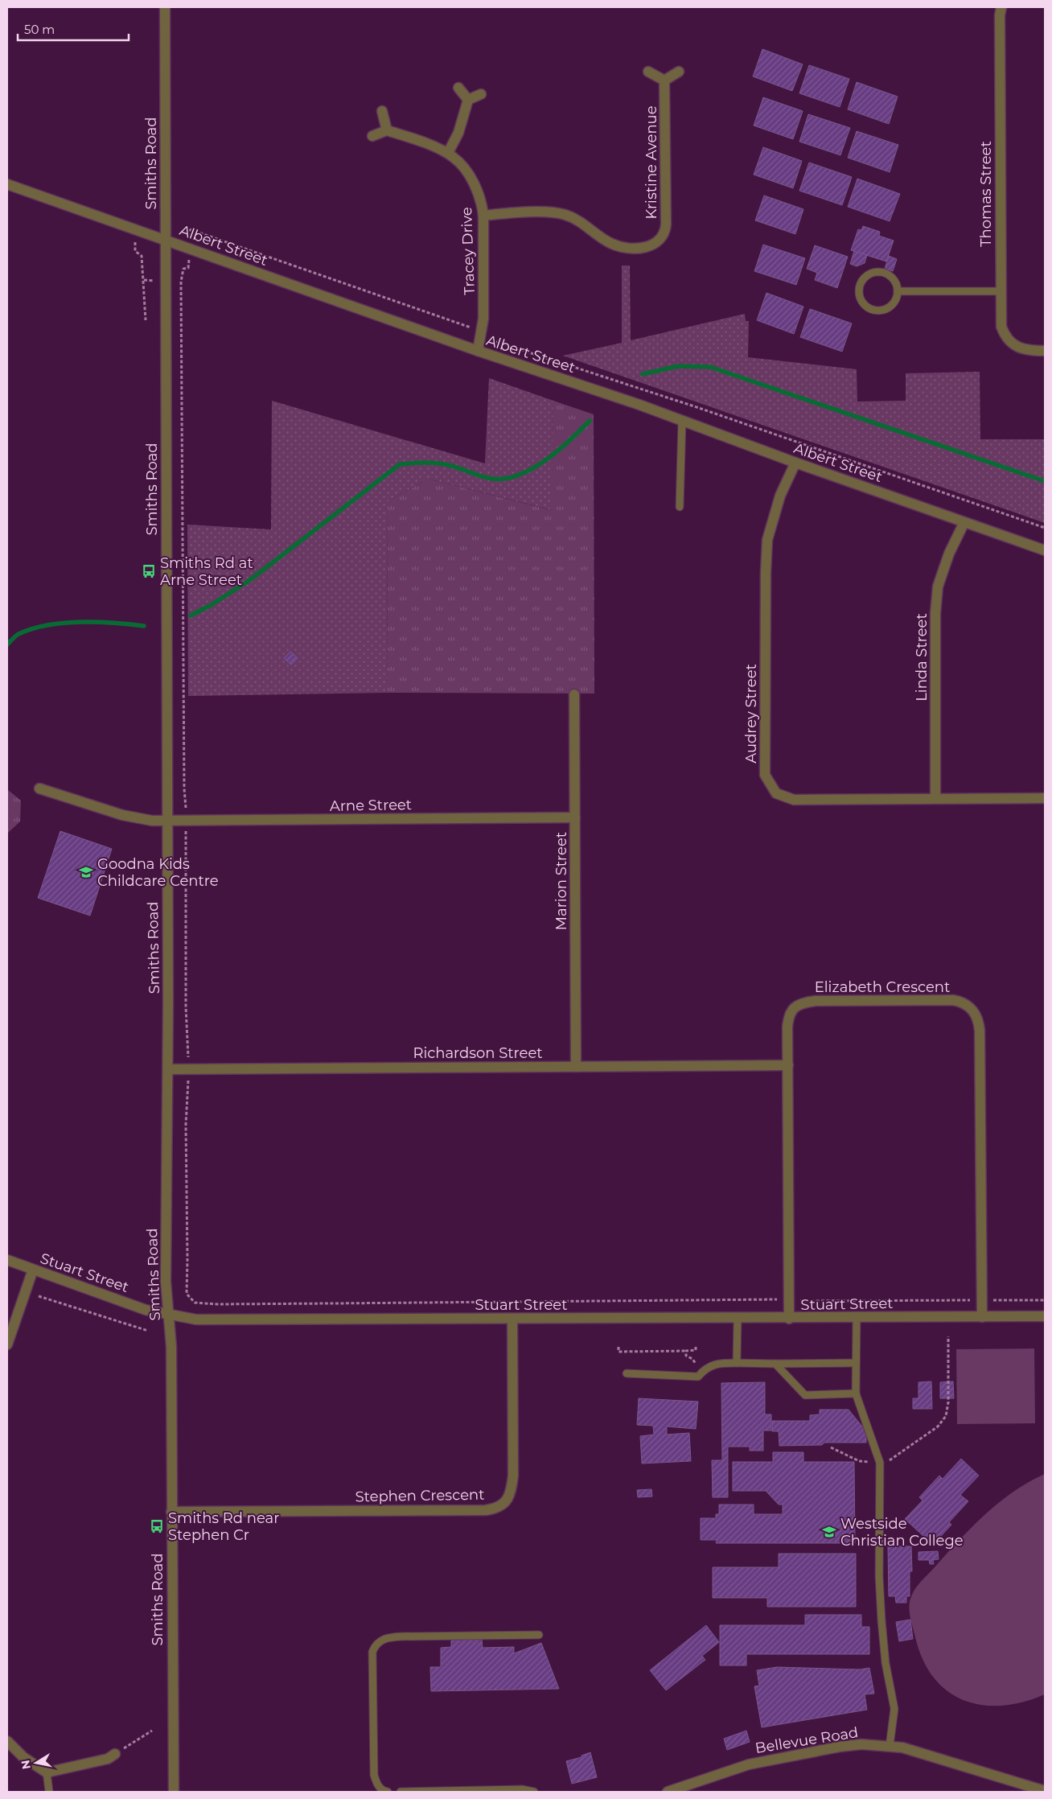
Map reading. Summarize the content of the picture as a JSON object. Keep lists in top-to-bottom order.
{
  "streets": {
    "street": [
      "Kristine Avenue",
      "Smiths Road",
      "Thomas Street",
      "Albert Street",
      "Tracey Drive",
      "Linda Street",
      "Audrey Street",
      "Arne Street",
      "Marion Street",
      "Elizabeth Crescent",
      "Richardson Street",
      "Stuart Street",
      "Stephen Crescent",
      "Bellevue Road"
    ]
  },
  "crossings": [
    ["Kristine Avenue", "Tracey Drive"],
    ["Smiths Road", "Albert Street"],
    ["Smiths Road", "Arne Street"],
    ["Smiths Road", "Richardson Street"],
    ["Smiths Road", "Stuart Street"],
    ["Smiths Road", "Stephen Crescent"],
    ["Albert Street", "Tracey Drive"],
    ["Albert Street", "Linda Street"],
    ["Albert Street", "Audrey Street"],
    ["Linda Street", "Audrey Street"],
    ["Arne Street", "Marion Street"],
    ["Marion Street", "Richardson Street"],
    ["Elizabeth Crescent", "Richardson Street"],
    ["Elizabeth Crescent", "Stuart Street"],
    ["Stuart Street", "Stephen Crescent"]
  ],
  "places": {
    "bus stop": ["Smiths Rd at Arne Street", "Smiths Rd near Stephen Cr"],
    "school or university": ["Goodna Kids Childcare Centre", "Westside Christian College"]
  },
  "scale_bar": "50 m",
  "north": "left"
}
